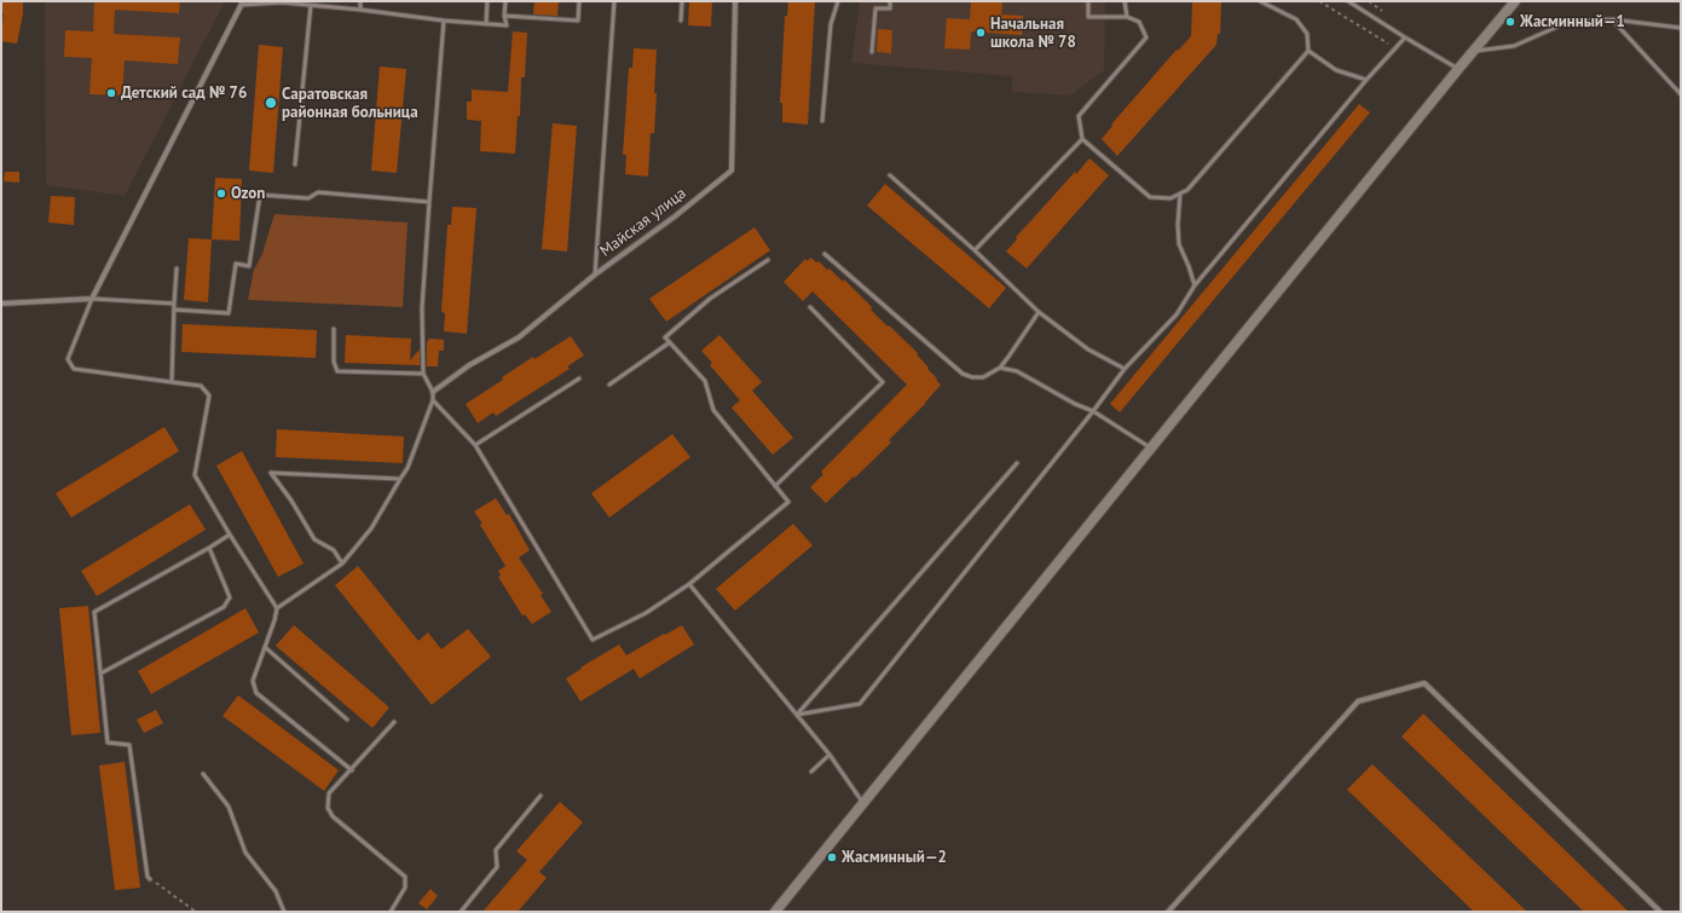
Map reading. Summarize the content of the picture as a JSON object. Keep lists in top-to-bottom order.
{
  "streets": {
    "street": ["Майская улица"]
  },
  "places": [
    "Жасминный—1",
    "Начальная школа № 78",
    "Детский сад № 76",
    "Саратовская районная больница",
    "Ozon",
    "Жасминный—2"
  ]
}
